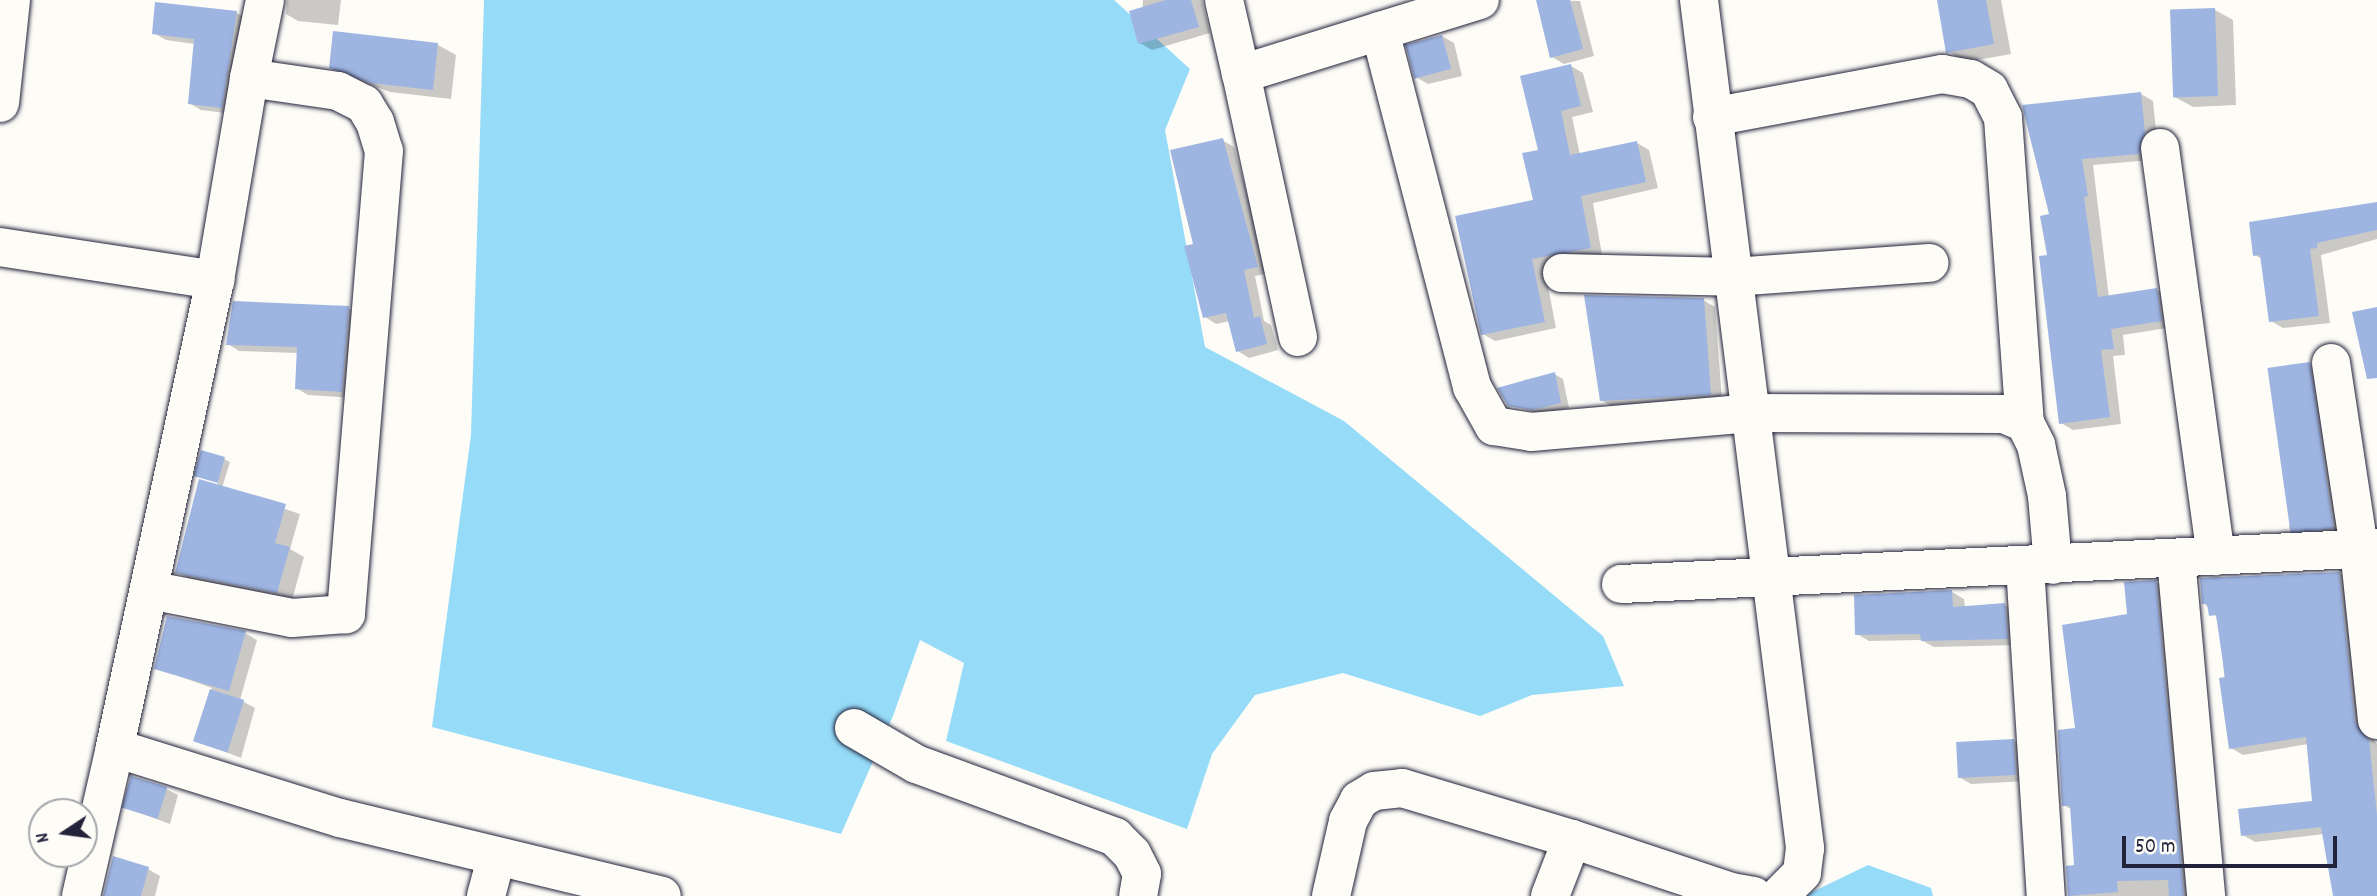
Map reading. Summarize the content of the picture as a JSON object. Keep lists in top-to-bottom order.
{
  "scale_bar": "50 m",
  "north": "left"
}
